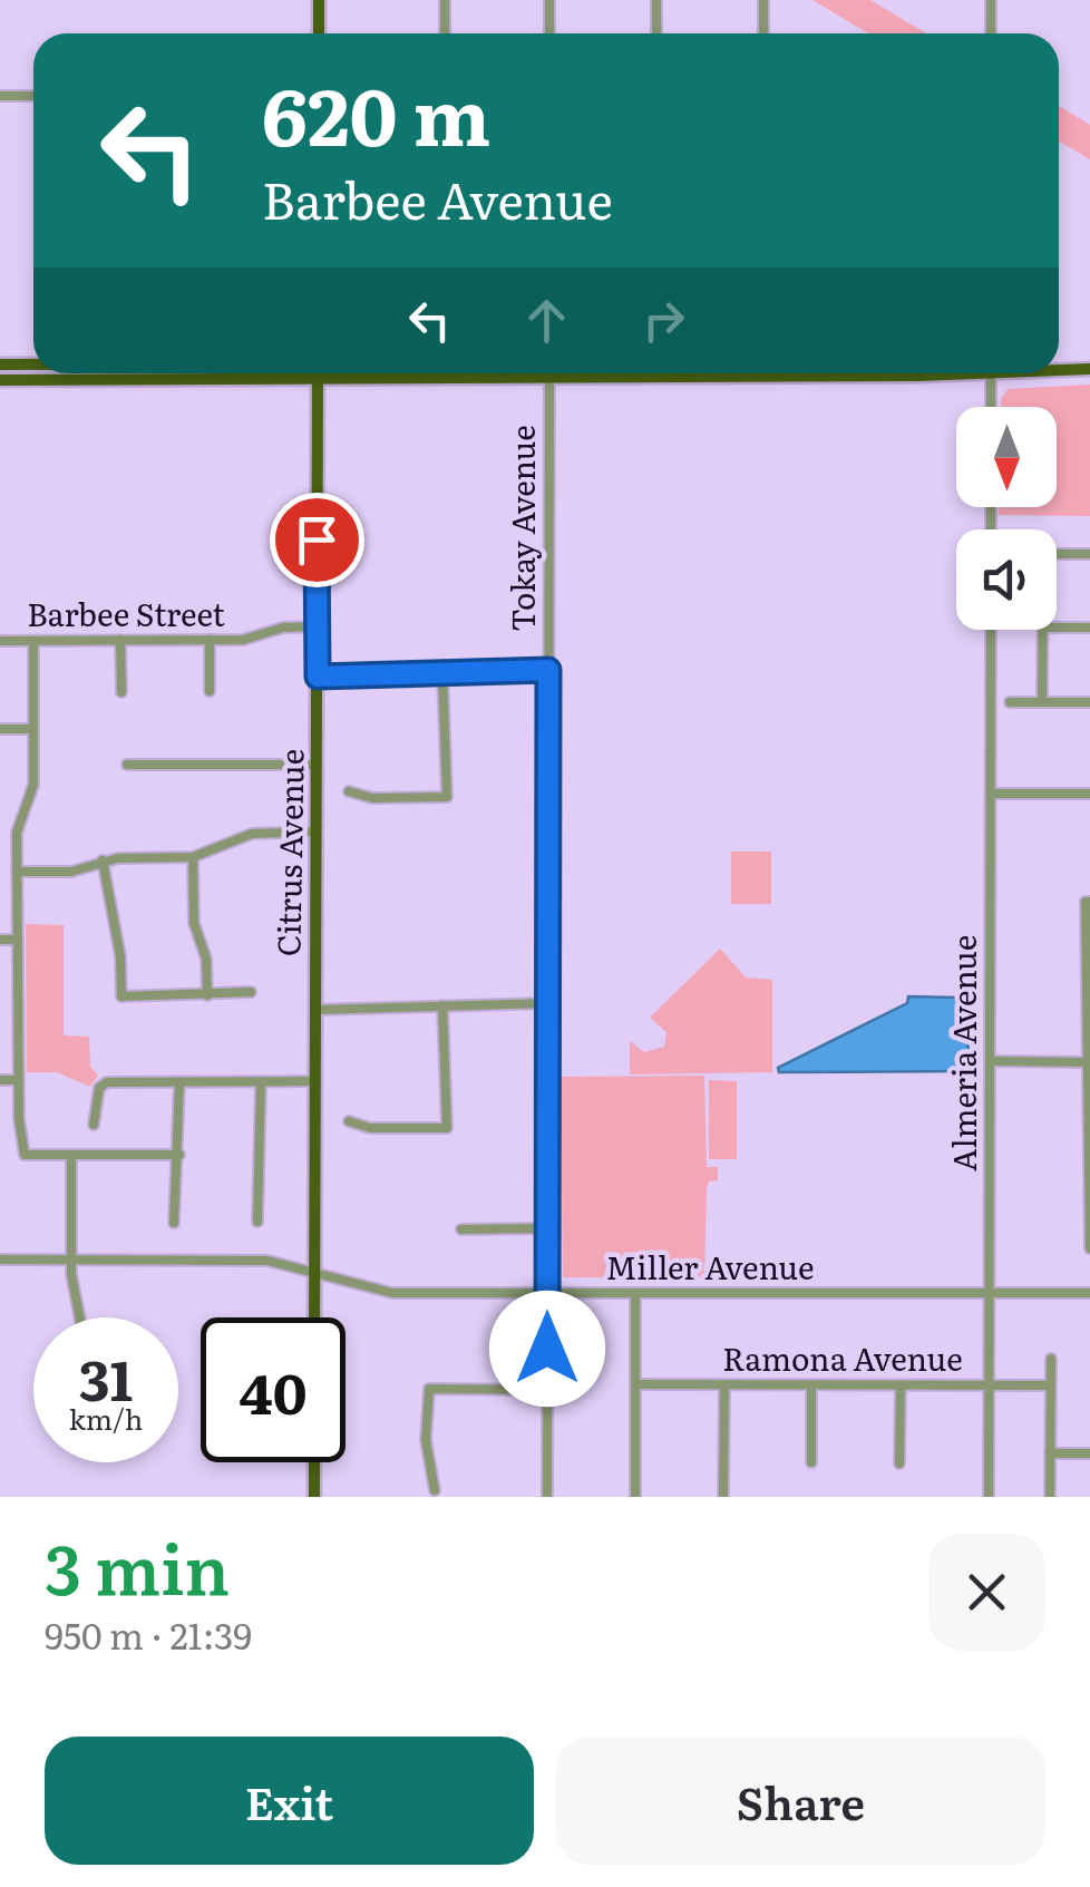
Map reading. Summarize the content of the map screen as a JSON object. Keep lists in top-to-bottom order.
{
  "streets": {
    "main road": ["Citrus Avenue"],
    "street": [
      "Tokay Avenue",
      "Barbee Street",
      "Almeria Avenue",
      "Miller Avenue",
      "Ramona Avenue"
    ]
  },
  "crossings": [
    ["Tokay Avenue", "Miller Avenue"],
    ["Barbee Street", "Citrus Avenue"],
    ["Citrus Avenue", "Miller Avenue"],
    ["Almeria Avenue", "Miller Avenue"],
    ["Almeria Avenue", "Ramona Avenue"]
  ],
  "north": "bottom",
  "page": {
    "turn": ["620 m", "Barbee Avenue"],
    "speed": "31 km/h",
    "limit": "40",
    "heading": ["3 min", "950 m · 21:39"],
    "buttons": ["Exit", "Share"]
  }
}
